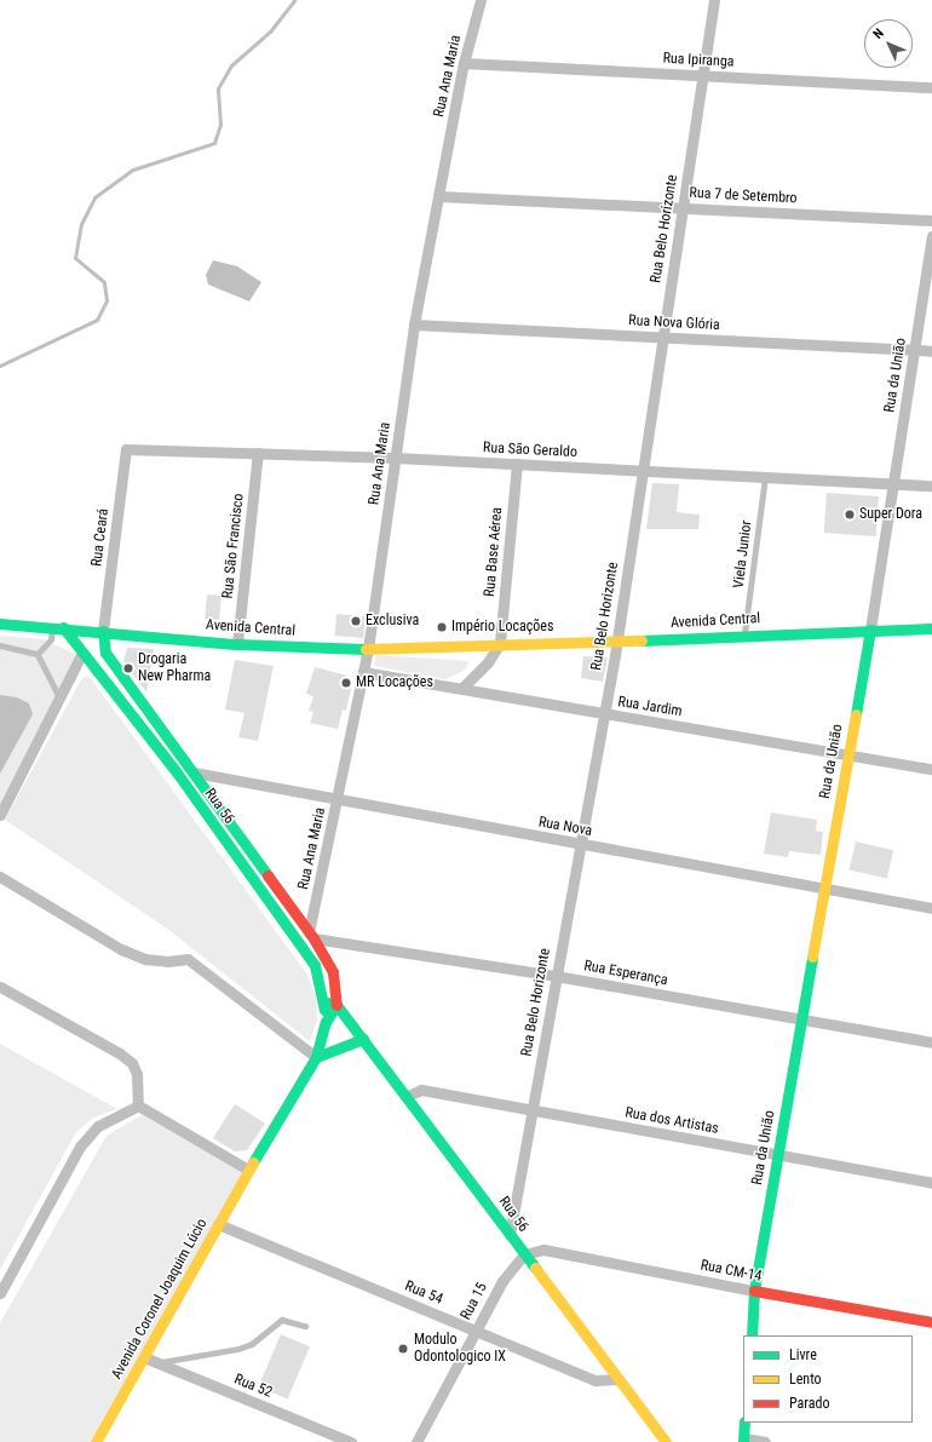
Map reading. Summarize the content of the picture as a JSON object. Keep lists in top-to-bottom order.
{
  "streets": {
    "street": [
      "Rua Ipiranga",
      "Rua Ana Maria",
      "Rua 7 de Setembro",
      "Rua Belo Horizonte",
      "Rua Nova Glória",
      "Rua da União",
      "Rua São Geraldo",
      "Rua Ceará",
      "Rua São Francisco",
      "Rua Base Aérea",
      "Avenida Central",
      "Rua Jardim",
      "Rua 56",
      "Rua Nova",
      "Rua Esperança",
      "Rua dos Artistas",
      "Rua CM-14",
      "Rua 54",
      "Avenida Coronel Joaquim Lúcio",
      "Rua 15",
      "Rua 52"
    ],
    "lane": ["Viela Junior"]
  },
  "crossings": [
    ["Rua Ipiranga", "Rua Ana Maria"],
    ["Rua Ipiranga", "Rua Belo Horizonte"],
    ["Rua Ana Maria", "Rua 7 de Setembro"],
    ["Rua Ana Maria", "Rua Nova Glória"],
    ["Rua Ana Maria", "Rua São Geraldo"],
    ["Rua Ana Maria", "Avenida Central"],
    ["Rua Ana Maria", "Rua Jardim"],
    ["Rua Ana Maria", "Rua 56"],
    ["Rua Ana Maria", "Rua Nova"],
    ["Rua Ana Maria", "Rua Esperança"],
    ["Rua 7 de Setembro", "Rua Belo Horizonte"],
    ["Rua Belo Horizonte", "Rua Nova Glória"],
    ["Rua Belo Horizonte", "Rua São Geraldo"],
    ["Rua Belo Horizonte", "Avenida Central"],
    ["Rua Belo Horizonte", "Rua Jardim"],
    ["Rua Belo Horizonte", "Rua 56"],
    ["Rua Belo Horizonte", "Rua Nova"],
    ["Rua Belo Horizonte", "Rua Esperança"],
    ["Rua Belo Horizonte", "Rua dos Artistas"],
    ["Rua Nova Glória", "Rua da União"],
    ["Rua da União", "Rua São Geraldo"],
    ["Rua da União", "Avenida Central"],
    ["Rua da União", "Rua Jardim"],
    ["Rua da União", "Rua Nova"],
    ["Rua da União", "Rua Esperança"],
    ["Rua da União", "Rua dos Artistas"],
    ["Rua da União", "Rua CM-14"],
    ["Rua São Geraldo", "Rua Ceará"],
    ["Rua São Geraldo", "Rua São Francisco"],
    ["Rua São Geraldo", "Rua Base Aérea"],
    ["Rua São Geraldo", "Viela Junior"],
    ["Rua Ceará", "Avenida Central"],
    ["Rua Ceará", "Rua 56"],
    ["Rua São Francisco", "Avenida Central"],
    ["Rua Base Aérea", "Avenida Central"],
    ["Viela Junior", "Avenida Central"],
    ["Avenida Central", "Rua 56"],
    ["Rua 56", "Rua Nova"],
    ["Rua 56", "Rua Esperança"],
    ["Rua 56", "Rua dos Artistas"],
    ["Rua 56", "Rua CM-14"],
    ["Rua 56", "Rua 54"],
    ["Rua 56", "Avenida Coronel Joaquim Lúcio"],
    ["Rua 56", "Rua 15"],
    ["Rua CM-14", "Rua 15"],
    ["Rua 54", "Avenida Coronel Joaquim Lúcio"],
    ["Rua 54", "Rua 15"],
    ["Avenida Coronel Joaquim Lúcio", "Rua 52"]
  ],
  "places": [
    "Super Dora",
    "Exclusiva",
    "Império Locações",
    "Drogaria New Pharma",
    "MR Locações",
    "Modulo Odontologico IX"
  ],
  "legend": ["Livre", "Lento", "Parado"],
  "north": "top left"
}
